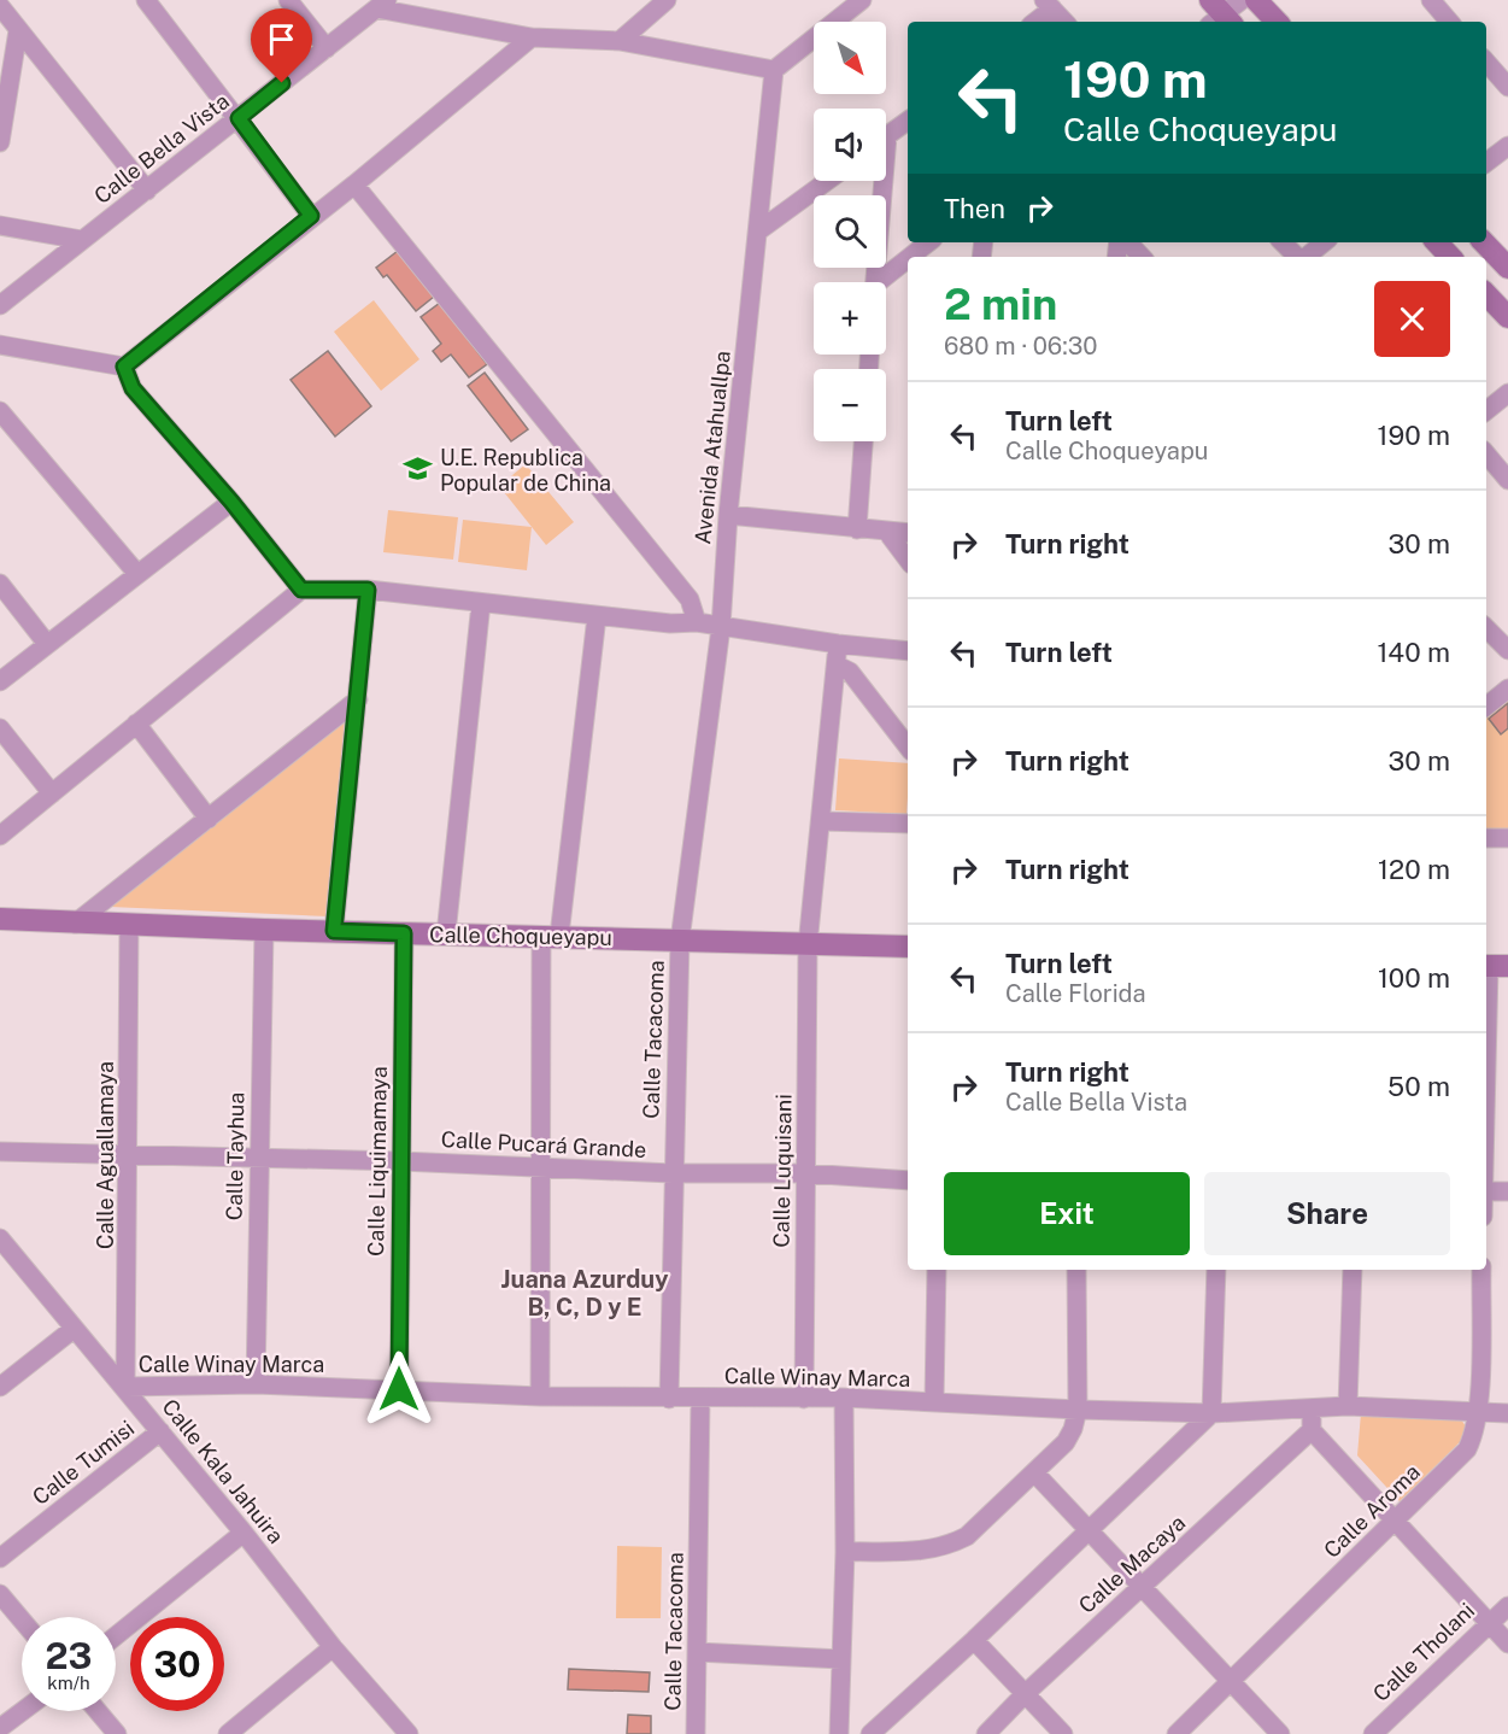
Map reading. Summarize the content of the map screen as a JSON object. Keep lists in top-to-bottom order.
{
  "streets": {
    "street": [
      "Calle Bella Vista",
      "Avenida Atahuallpa",
      "Calle Choqueyapu",
      "Calle Tacacoma",
      "Calle Pucará Grande",
      "Calle Aguallamaya",
      "Calle Tayhua",
      "Calle Liquimamaya",
      "Calle Luquisani",
      "Calle Winay Marca",
      "Calle Tumisi",
      "Calle Kala Jahuira",
      "Calle Aroma",
      "Calle Macaya",
      "Calle Tholani"
    ]
  },
  "crossings": [
    ["Avenida Atahuallpa", "Calle Choqueyapu"],
    ["Avenida Atahuallpa", "Calle Tacacoma"],
    ["Calle Choqueyapu", "Calle Tacacoma"],
    ["Calle Choqueyapu", "Calle Aguallamaya"],
    ["Calle Choqueyapu", "Calle Tayhua"],
    ["Calle Choqueyapu", "Calle Liquimamaya"],
    ["Calle Choqueyapu", "Calle Luquisani"],
    ["Calle Tacacoma", "Calle Pucará Grande"],
    ["Calle Tacacoma", "Calle Winay Marca"],
    ["Calle Pucará Grande", "Calle Aguallamaya"],
    ["Calle Pucará Grande", "Calle Tayhua"],
    ["Calle Pucará Grande", "Calle Liquimamaya"],
    ["Calle Pucará Grande", "Calle Luquisani"],
    ["Calle Aguallamaya", "Calle Winay Marca"],
    ["Calle Aguallamaya", "Calle Kala Jahuira"],
    ["Calle Tayhua", "Calle Winay Marca"],
    ["Calle Liquimamaya", "Calle Winay Marca"],
    ["Calle Luquisani", "Calle Winay Marca"],
    ["Calle Winay Marca", "Calle Kala Jahuira"],
    ["Calle Winay Marca", "Calle Aroma"],
    ["Calle Tumisi", "Calle Kala Jahuira"]
  ],
  "districts": ["Juana Azurduy B, C, D y E"],
  "places": {
    "school or university": ["U.E. Republica Popular de China"]
  },
  "north": "bottom right",
  "page": {
    "map_buttons": ["+", "−"],
    "turn": ["190 m", "Calle Choqueyapu"],
    "then": "Then",
    "heading": ["2 min", "680 m · 06:30"],
    "list": [
      {
        "name": "Turn left",
        "note": "Calle Choqueyapu",
        "value": "190 m"
      },
      {
        "name": "Turn right",
        "value": "30 m"
      },
      {
        "name": "Turn left",
        "value": "140 m"
      },
      {
        "name": "Turn right",
        "value": "30 m"
      },
      {
        "name": "Turn right",
        "value": "120 m"
      },
      {
        "name": "Turn left",
        "note": "Calle Florida",
        "value": "100 m"
      },
      {
        "name": "Turn right",
        "note": "Calle Bella Vista",
        "value": "50 m"
      }
    ],
    "buttons": ["Exit", "Share"],
    "speed": "23 km/h",
    "limit": "30"
  }
}
